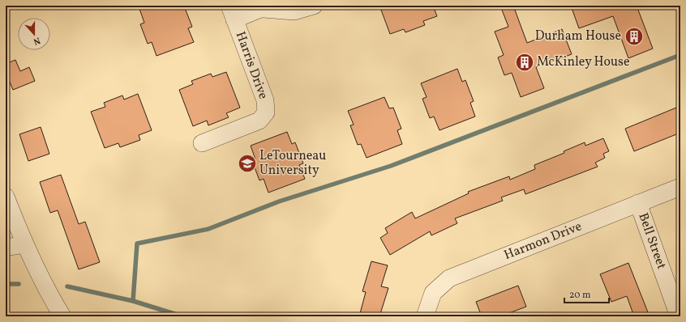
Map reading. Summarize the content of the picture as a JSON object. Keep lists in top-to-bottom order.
{
  "streets": {
    "street": ["Harris Drive", "Harmon Drive", "Bell Street"]
  },
  "crossings": [
    ["Harmon Drive", "Bell Street"]
  ],
  "places": {
    "building": ["Durham House", "McKinley House"],
    "school or university": ["LeTourneau University"]
  },
  "scale_bar": "20 m",
  "north": "bottom"
}
